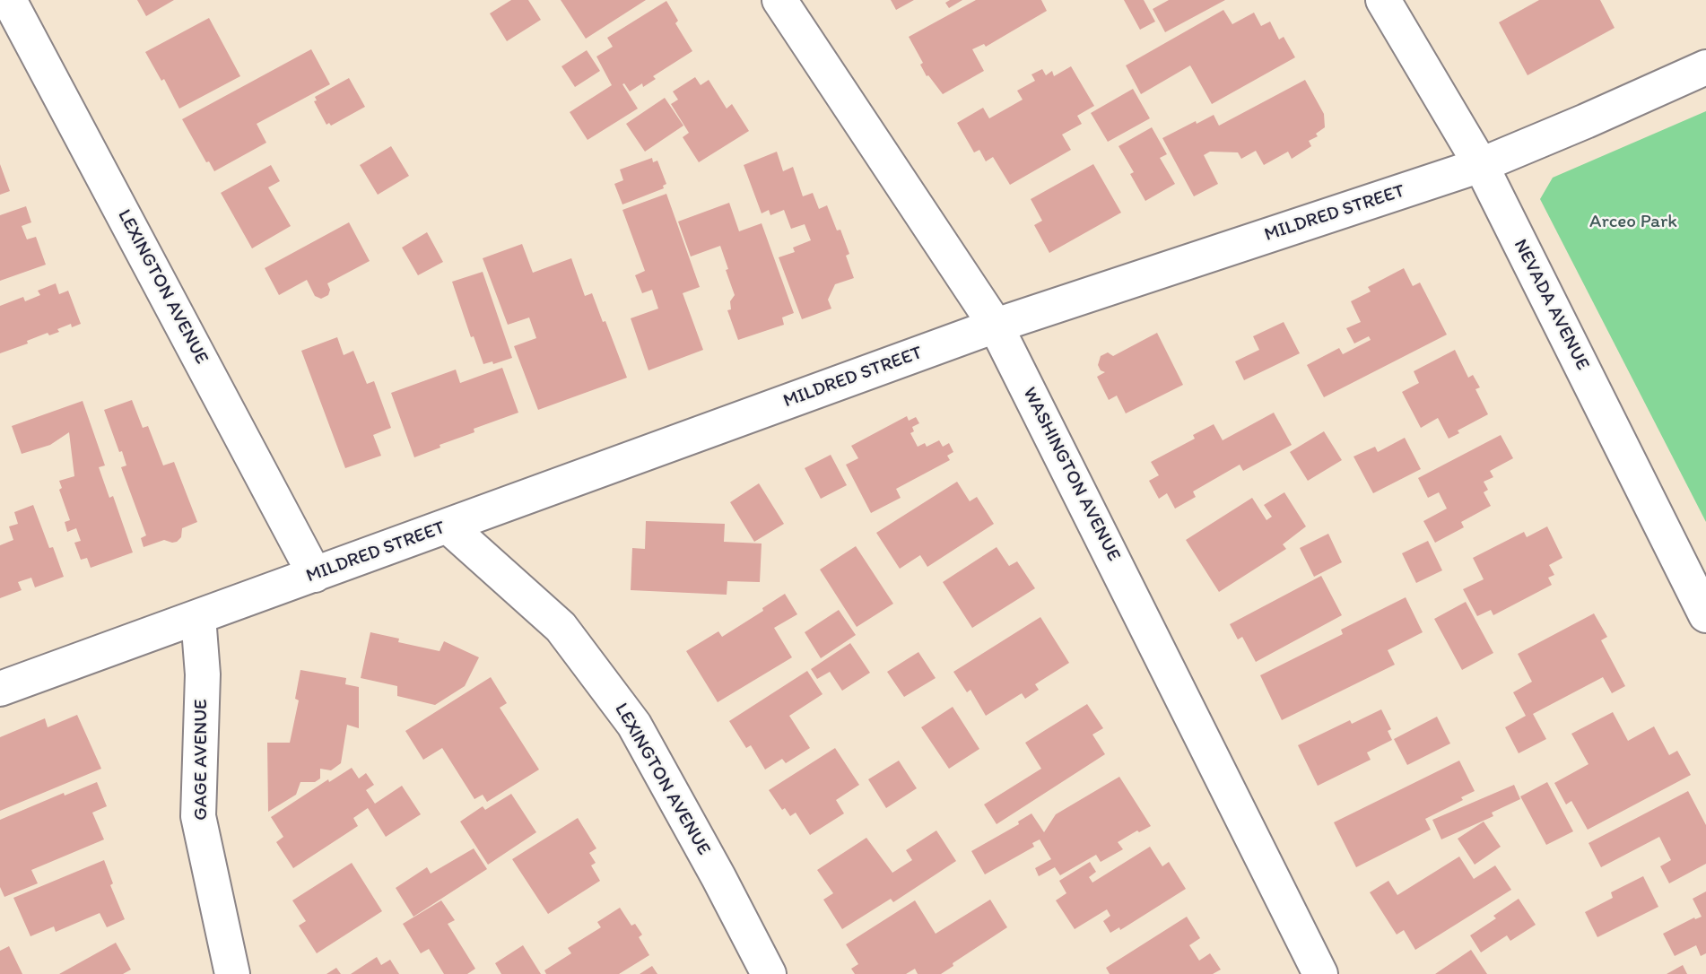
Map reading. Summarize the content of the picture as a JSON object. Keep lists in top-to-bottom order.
{
  "streets": {
    "street": [
      "MILDRED STREET",
      "LEXINGTON AVENUE",
      "NEVADA AVENUE",
      "WASHINGTON AVENUE",
      "GAGE AVENUE"
    ]
  },
  "crossings": [
    ["MILDRED STREET", "LEXINGTON AVENUE"],
    ["MILDRED STREET", "NEVADA AVENUE"],
    ["MILDRED STREET", "WASHINGTON AVENUE"],
    ["MILDRED STREET", "GAGE AVENUE"]
  ],
  "parks": ["Arceo Park"]
}
